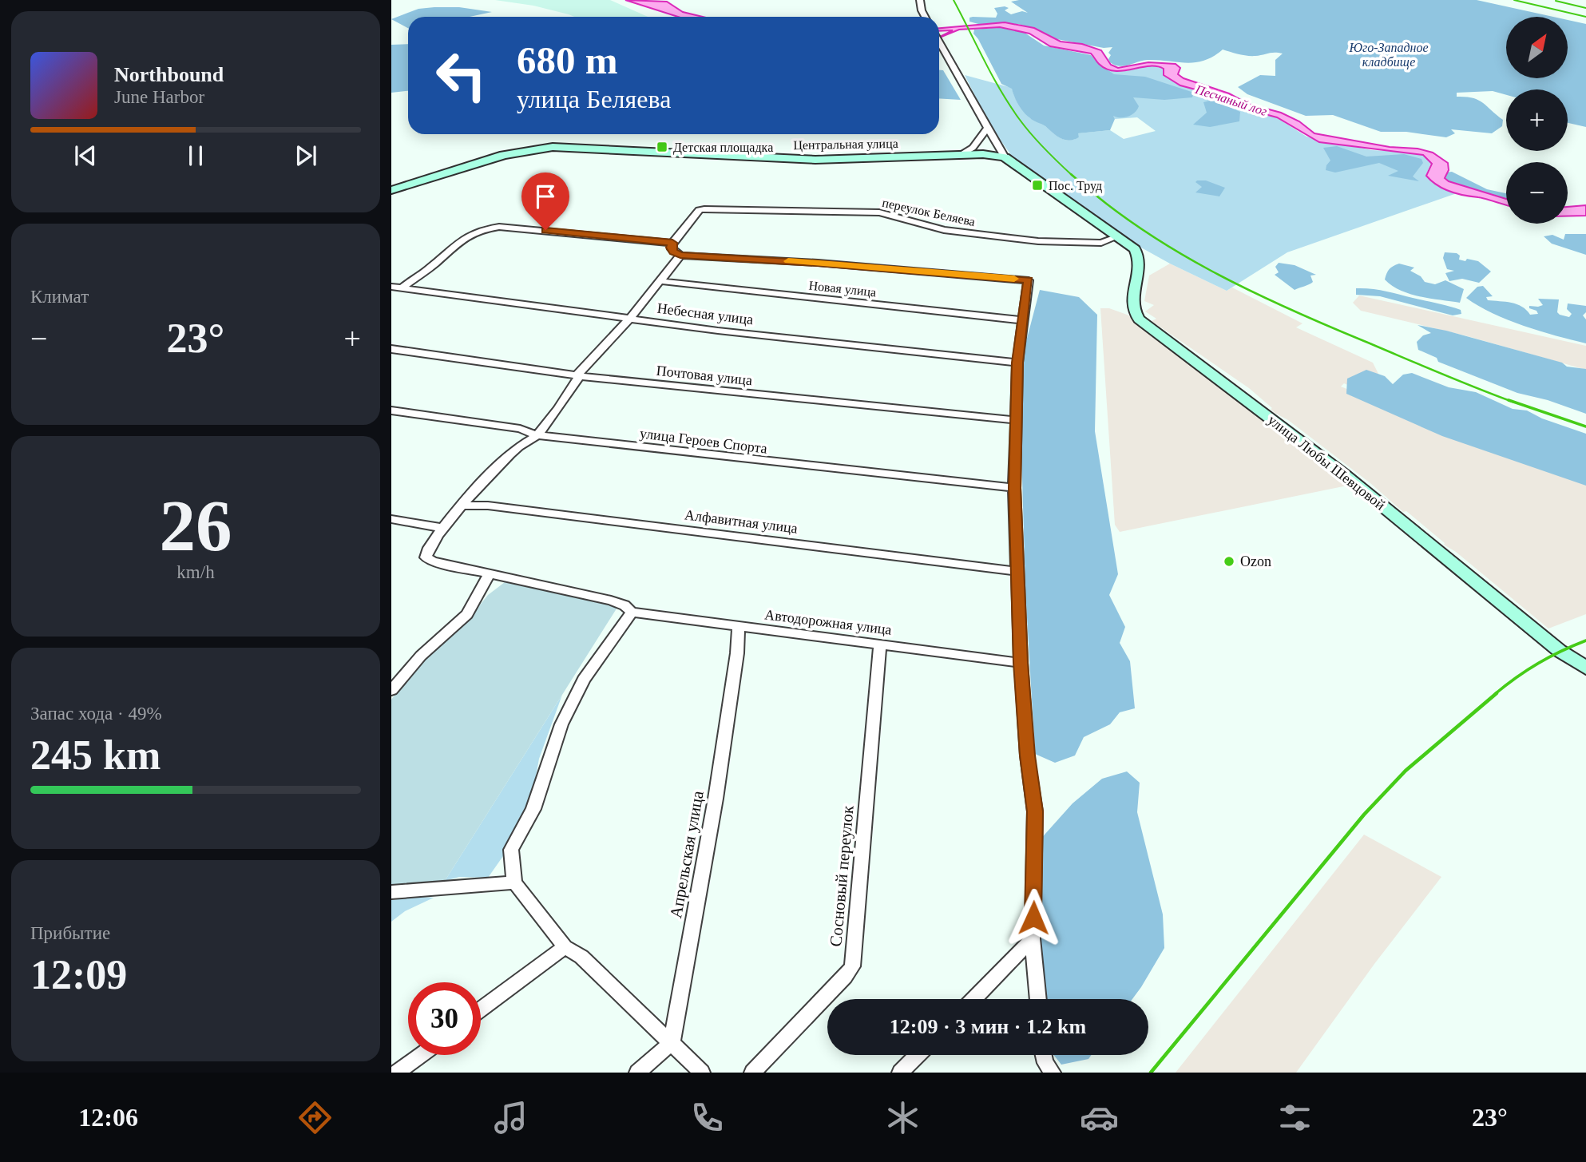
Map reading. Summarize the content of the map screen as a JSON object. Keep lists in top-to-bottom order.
{
  "streets": {
    "street": [
      "Центральная улица",
      "переулок Беляева",
      "Новая улица",
      "Небесная улица",
      "Почтовая улица",
      "улица Героев Спорта",
      "улица Любы Шевцовой",
      "Алфавитная улица",
      "Автодорожная улица",
      "Апрельская улица",
      "Сосновый переулок"
    ]
  },
  "crossings": [
    ["переулок Беляева", "улица Любы Шевцовой"],
    ["Автодорожная улица", "Апрельская улица"],
    ["Автодорожная улица", "Сосновый переулок"]
  ],
  "water": ["Песчаный лог"],
  "parks": ["Юго-Западное кладбище"],
  "places": {
    "transit": ["Детская площадка", "Пос. Труд"],
    "other": ["Ozon"]
  },
  "north": "top right",
  "page": {
    "map_buttons": ["+", "−"],
    "turn": ["680 m", "улица Беляева"],
    "song": ["Northbound", "June Harbor"],
    "tile": [
      "Климат",
      ["26", "km/h"],
      ["Запас хода · 49%", "245 km"],
      ["Прибытие", "12:09"]
    ],
    "heat": ["−", "23°", "+"],
    "limit": "30",
    "trip": "12:09 · 3 мин · 1.2 km",
    "tabs": ["12:06", "23°"]
  }
}
